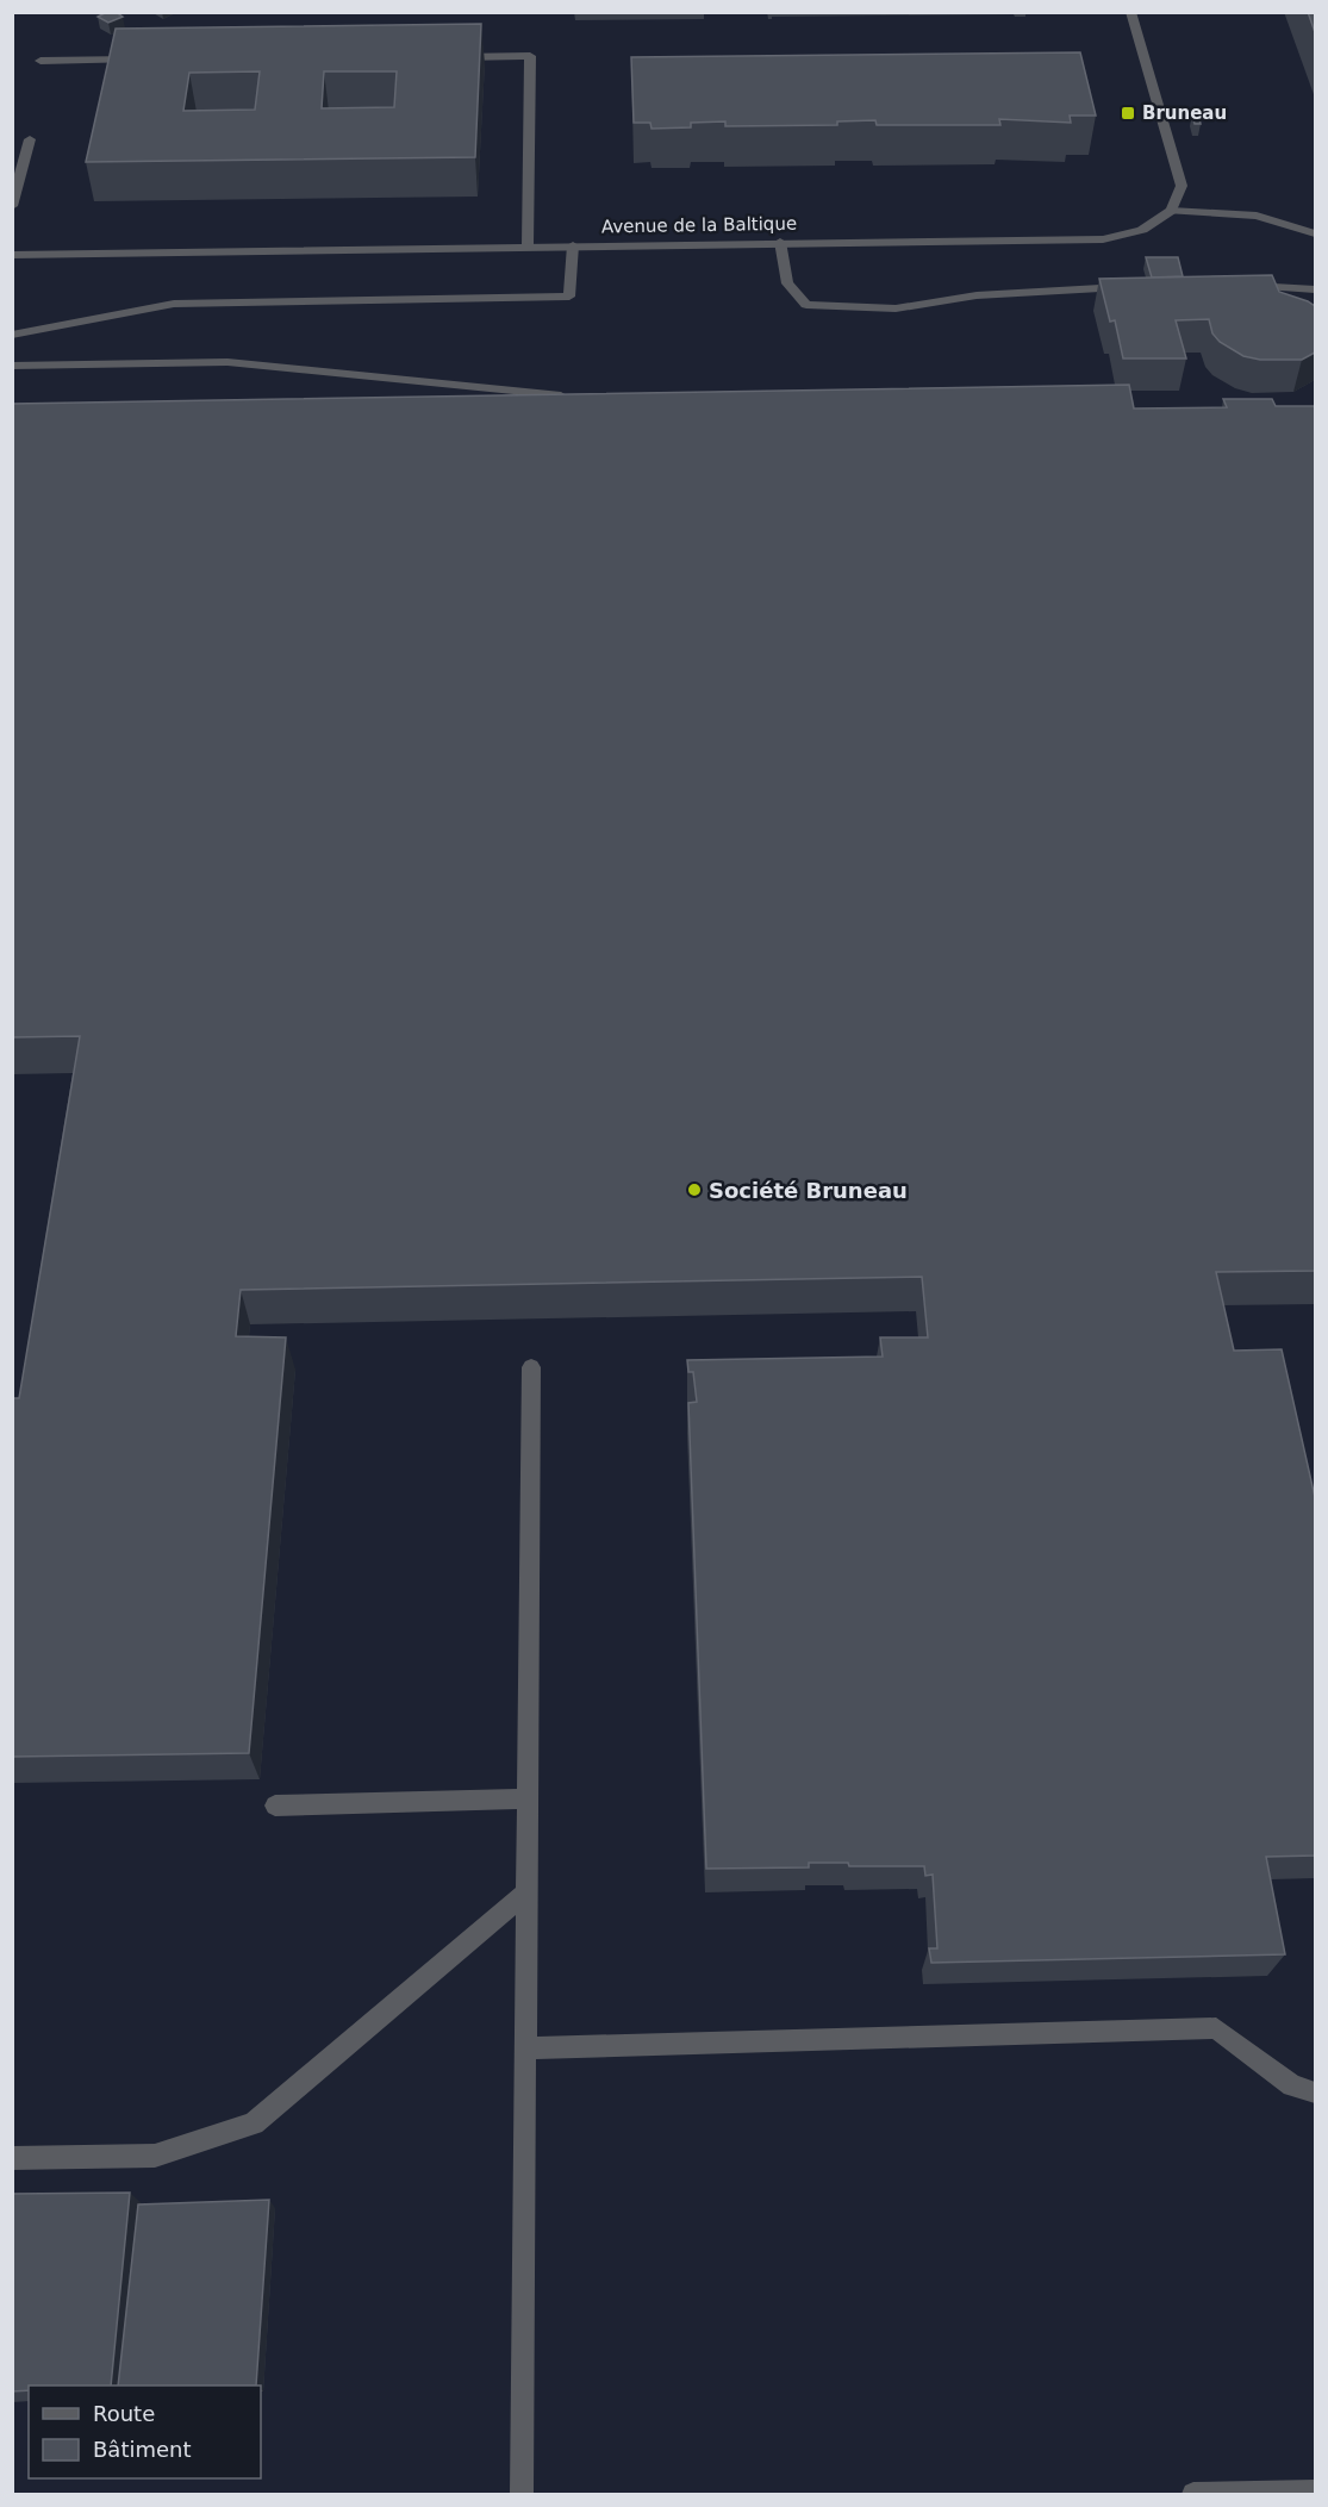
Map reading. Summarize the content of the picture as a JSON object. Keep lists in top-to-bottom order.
{
  "streets": {
    "street": ["Avenue de la Baltique"]
  },
  "places": {
    "transit": ["Bruneau"],
    "other": ["Société Bruneau"]
  },
  "legend": ["Route", "Bâtiment"]
}
